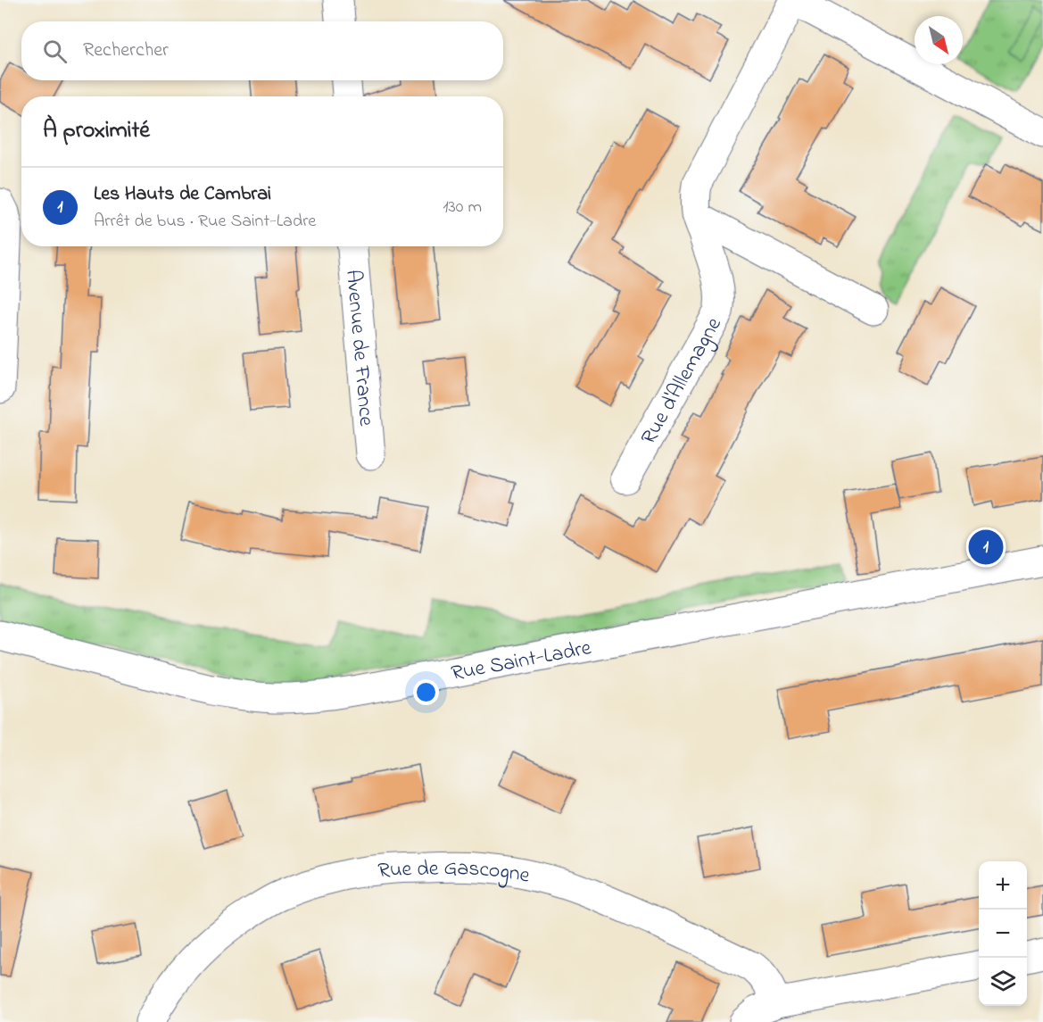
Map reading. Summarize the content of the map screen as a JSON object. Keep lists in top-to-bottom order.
{
  "streets": {
    "street": [
      "Avenue de France",
      "Rue d'Allemagne",
      "Rue Saint-Ladre",
      "Rue de Gascogne"
    ]
  },
  "north": "bottom right",
  "page": {
    "search": "Rechercher",
    "heading": "À proximité",
    "list": [
      {
        "mark": "1",
        "name": "Les Hauts de Cambrai",
        "note": "Arrêt de bus · Rue Saint-Ladre",
        "value": "130 m"
      }
    ],
    "pins": "1",
    "map_buttons": ["+", "−"]
  }
}
